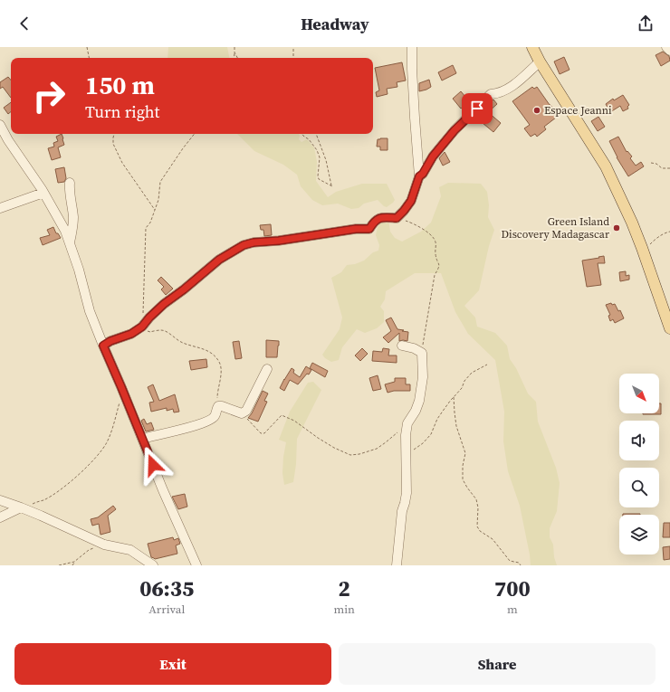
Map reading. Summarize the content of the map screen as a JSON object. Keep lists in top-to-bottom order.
{
  "places": ["Espace Jeanni", "Green Island Discovery Madagascar"],
  "north": "bottom right",
  "page": {
    "header": "Headway",
    "turn": ["150 m", "Turn right"],
    "eta": [
      "06:35",
      "Arrival",
      "2",
      "min",
      "700",
      "m"
    ],
    "buttons": ["Exit", "Share"]
  }
}
